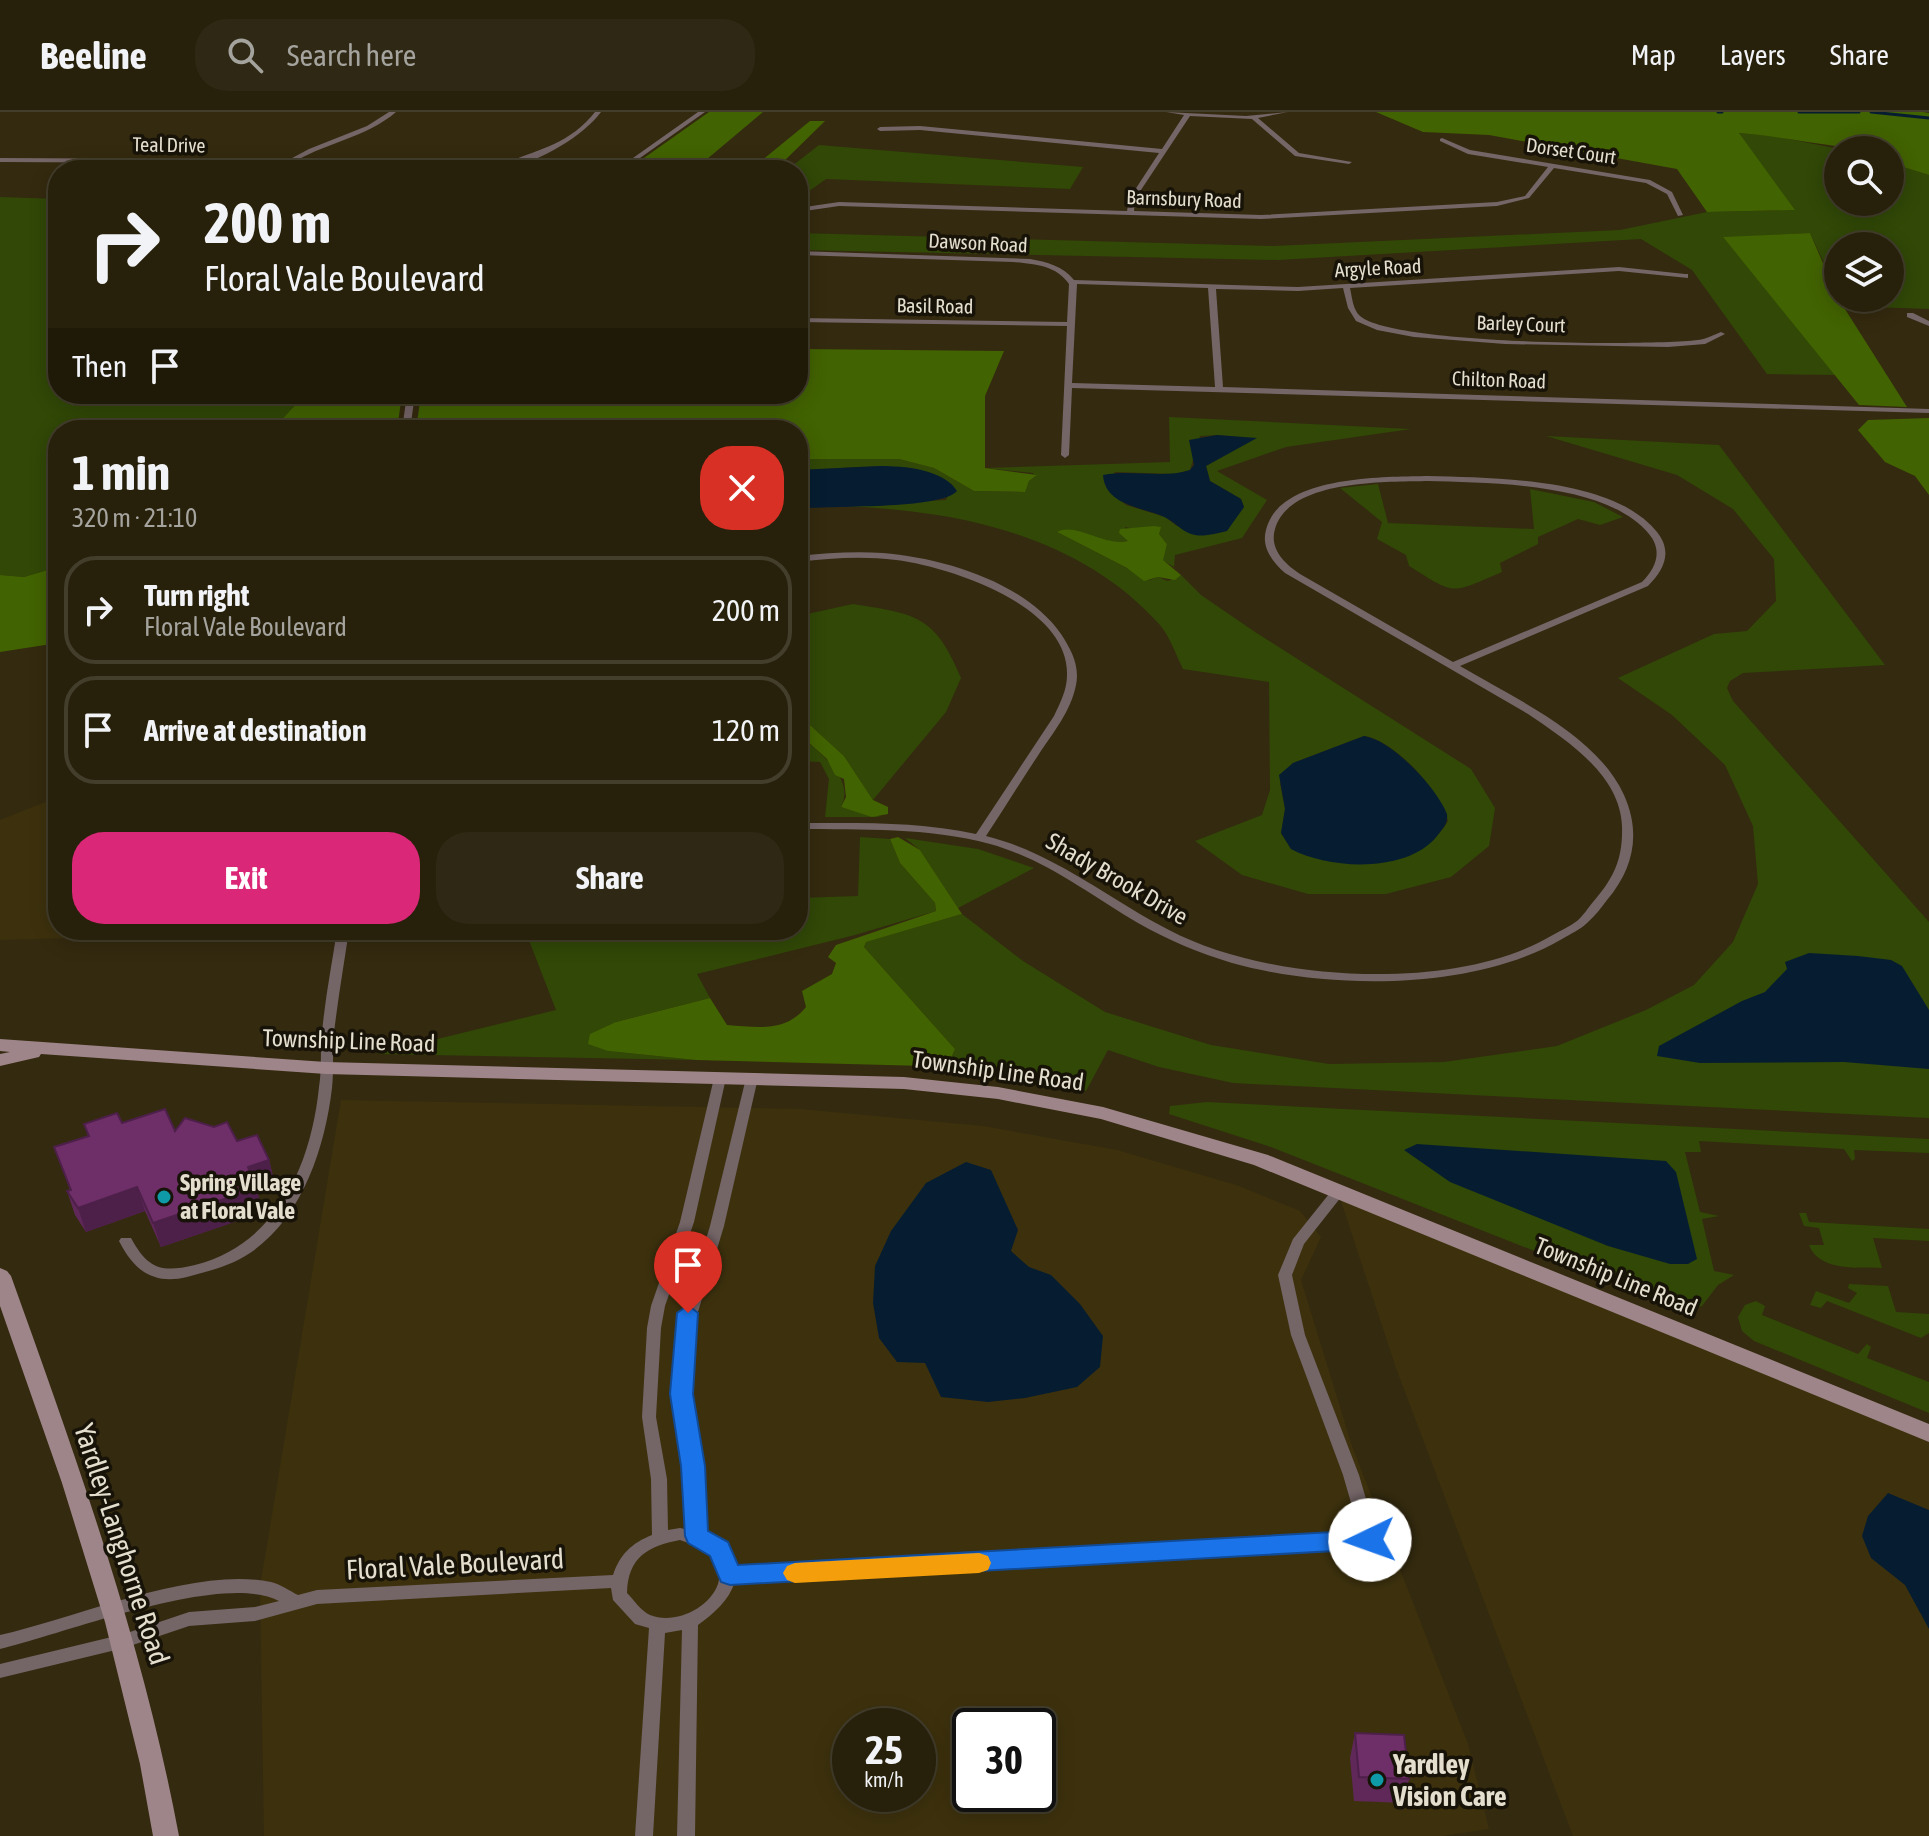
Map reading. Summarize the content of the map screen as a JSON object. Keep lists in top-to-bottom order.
{
  "streets": {
    "street": [
      "Teal Drive",
      "Dorset Court",
      "Barnsbury Road",
      "Dawson Road",
      "Argyle Road",
      "Basil Road",
      "Barley Court",
      "Chilton Road",
      "Shady Brook Drive",
      "Township Line Road",
      "Yardley-Langhorne Road",
      "Floral Vale Boulevard"
    ]
  },
  "crossings": [
    ["Dorset Court", "Barnsbury Road"],
    ["Dawson Road", "Argyle Road"],
    ["Argyle Road", "Barley Court"],
    ["Yardley-Langhorne Road", "Floral Vale Boulevard"]
  ],
  "places": ["Spring Village at Floral Vale", "Yardley Vision Care"],
  "page": {
    "header": "Beeline",
    "search": "Search here",
    "nav": ["Map", "Layers", "Share"],
    "turn": ["200 m", "Floral Vale Boulevard"],
    "then": "Then",
    "heading": ["1 min", "320 m · 21:10"],
    "list": [
      {
        "name": "Turn right",
        "note": "Floral Vale Boulevard",
        "value": "200 m"
      },
      {
        "name": "Arrive at destination",
        "value": "120 m"
      }
    ],
    "buttons": ["Exit", "Share"],
    "speed": "25 km/h",
    "limit": "30"
  }
}
